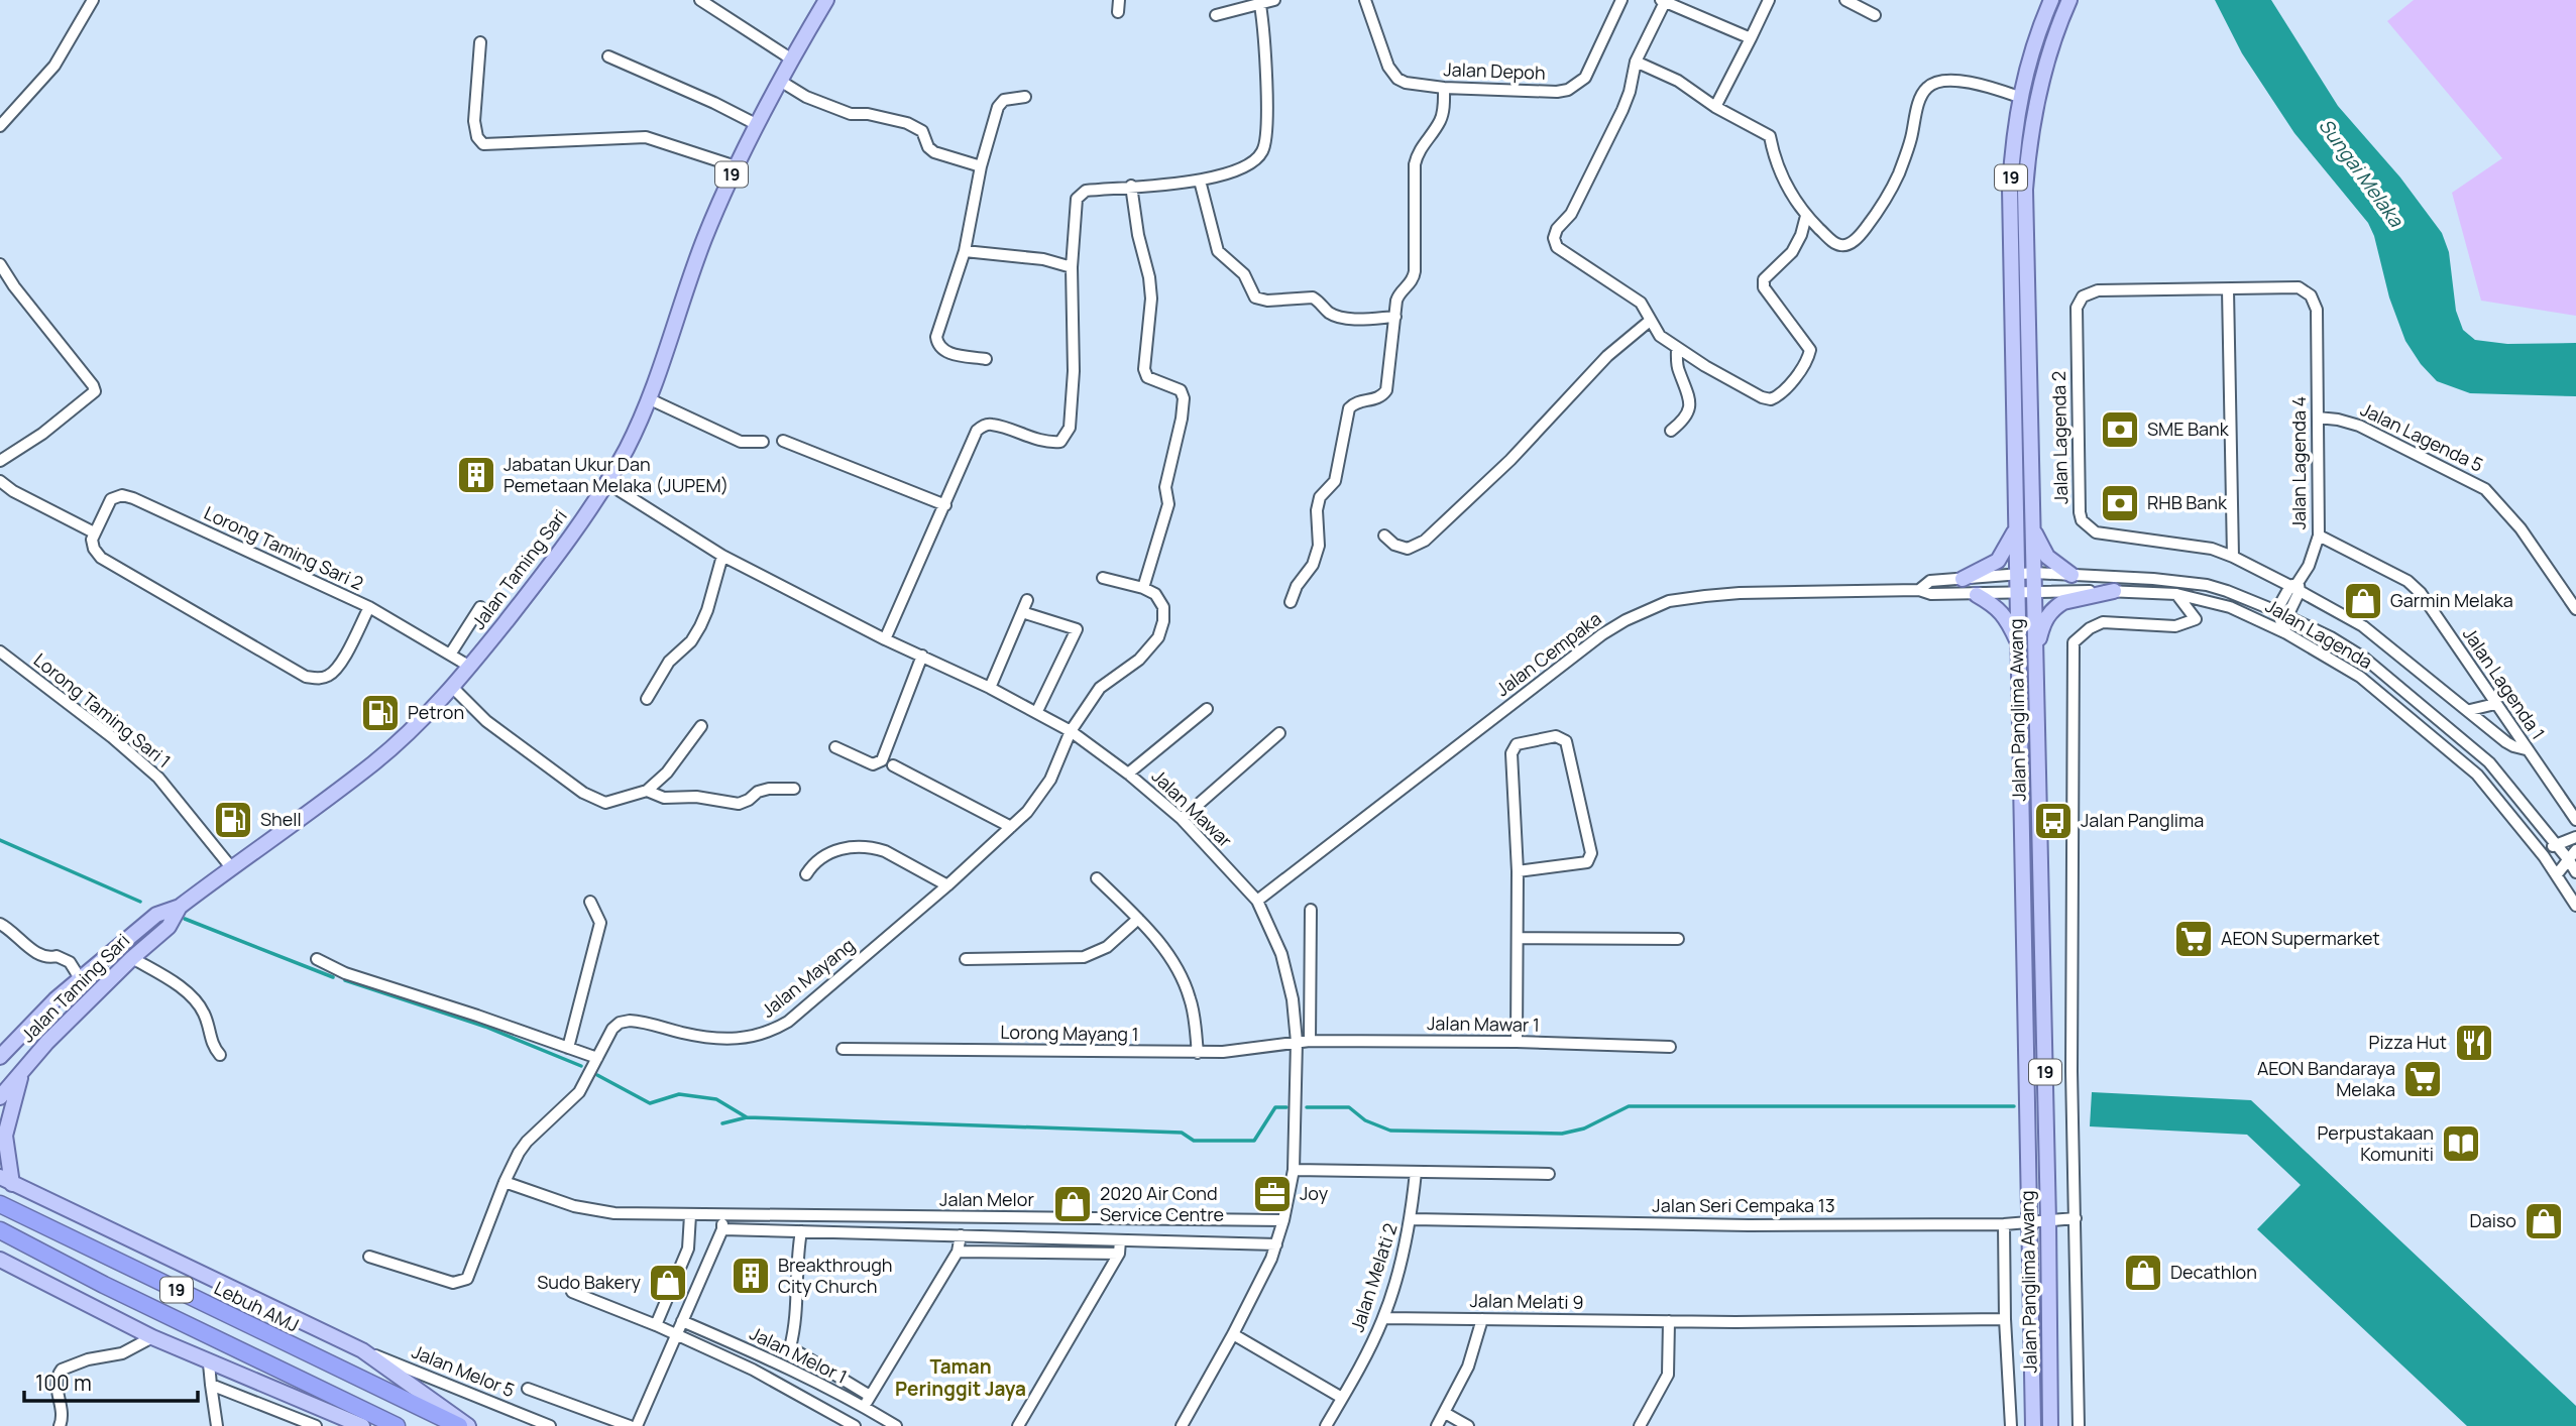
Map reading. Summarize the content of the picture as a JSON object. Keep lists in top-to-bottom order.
{
  "streets": {
    "highway": ["19", "Lebuh AMJ"],
    "main road": ["Jalan Taming Sari", "Jalan Panglima Awang"],
    "street": [
      "Jalan Depoh",
      "Jalan Lagenda 2",
      "Jalan Lagenda 5",
      "Jalan Lagenda 4",
      "Lorong Taming Sari 2",
      "Jalan Lagenda",
      "Jalan Cempaka",
      "Jalan Lagenda 1",
      "Lorong Taming Sari 1",
      "Jalan Mawar",
      "Jalan Mayang",
      "Jalan Mawar 1",
      "Lorong Mayang 1",
      "Jalan Melor",
      "Jalan Seri Cempaka 13",
      "Jalan Melati 2",
      "Jalan Melati 9",
      "Jalan Melor 1",
      "Jalan Melor 5"
    ]
  },
  "crossings": [
    ["Jalan Lagenda 2", "Jalan Lagenda 4"],
    ["Jalan Lagenda 2", "Jalan Lagenda 1"],
    ["Jalan Lagenda 5", "Jalan Lagenda 4"],
    ["Jalan Lagenda 4", "Jalan Lagenda"],
    ["Jalan Lagenda 4", "Jalan Lagenda 1"],
    ["Lorong Taming Sari 2", "Jalan Taming Sari"],
    ["Jalan Taming Sari", "Lorong Taming Sari 1"],
    ["Jalan Taming Sari", "Jalan Mawar"],
    ["Jalan Lagenda", "Jalan Cempaka"],
    ["Jalan Lagenda", "Jalan Panglima Awang"],
    ["Jalan Cempaka", "Jalan Panglima Awang"],
    ["Jalan Cempaka", "Jalan Mawar"],
    ["Jalan Panglima Awang", "Jalan Seri Cempaka 13"],
    ["Jalan Mawar", "Jalan Mayang"],
    ["Jalan Mawar", "Jalan Mawar 1"],
    ["Jalan Mawar", "Lorong Mayang 1"],
    ["Jalan Mawar", "Jalan Melor"],
    ["Jalan Mayang", "Jalan Melor"],
    ["Jalan Mawar 1", "Lorong Mayang 1"],
    ["Jalan Seri Cempaka 13", "Jalan Melati 2"],
    ["Jalan Melati 2", "Jalan Melati 9"]
  ],
  "districts": ["Taman Peringgit Jaya"],
  "water": ["Sungai Melaka"],
  "places": {
    "bank": ["SME Bank", "RHB Bank"],
    "building": ["Jabatan Ukur Dan Pemetaan Melaka (JUPEM)", "Breakthrough City Church"],
    "shop": [
      "Garmin Melaka",
      "2020 Air Cond Service Centre",
      "Daiso",
      "Decathlon",
      "Sudo Bakery"
    ],
    "fuel station": ["Petron", "Shell"],
    "bus stop": ["Jalan Panglima"],
    "supermarket": ["AEON Supermarket", "AEON Bandaraya Melaka"],
    "restaurant": ["Pizza Hut"],
    "library": ["Perpustakaan Komuniti"],
    "office": ["Joy"]
  },
  "scale_bar": "100 m"
}
